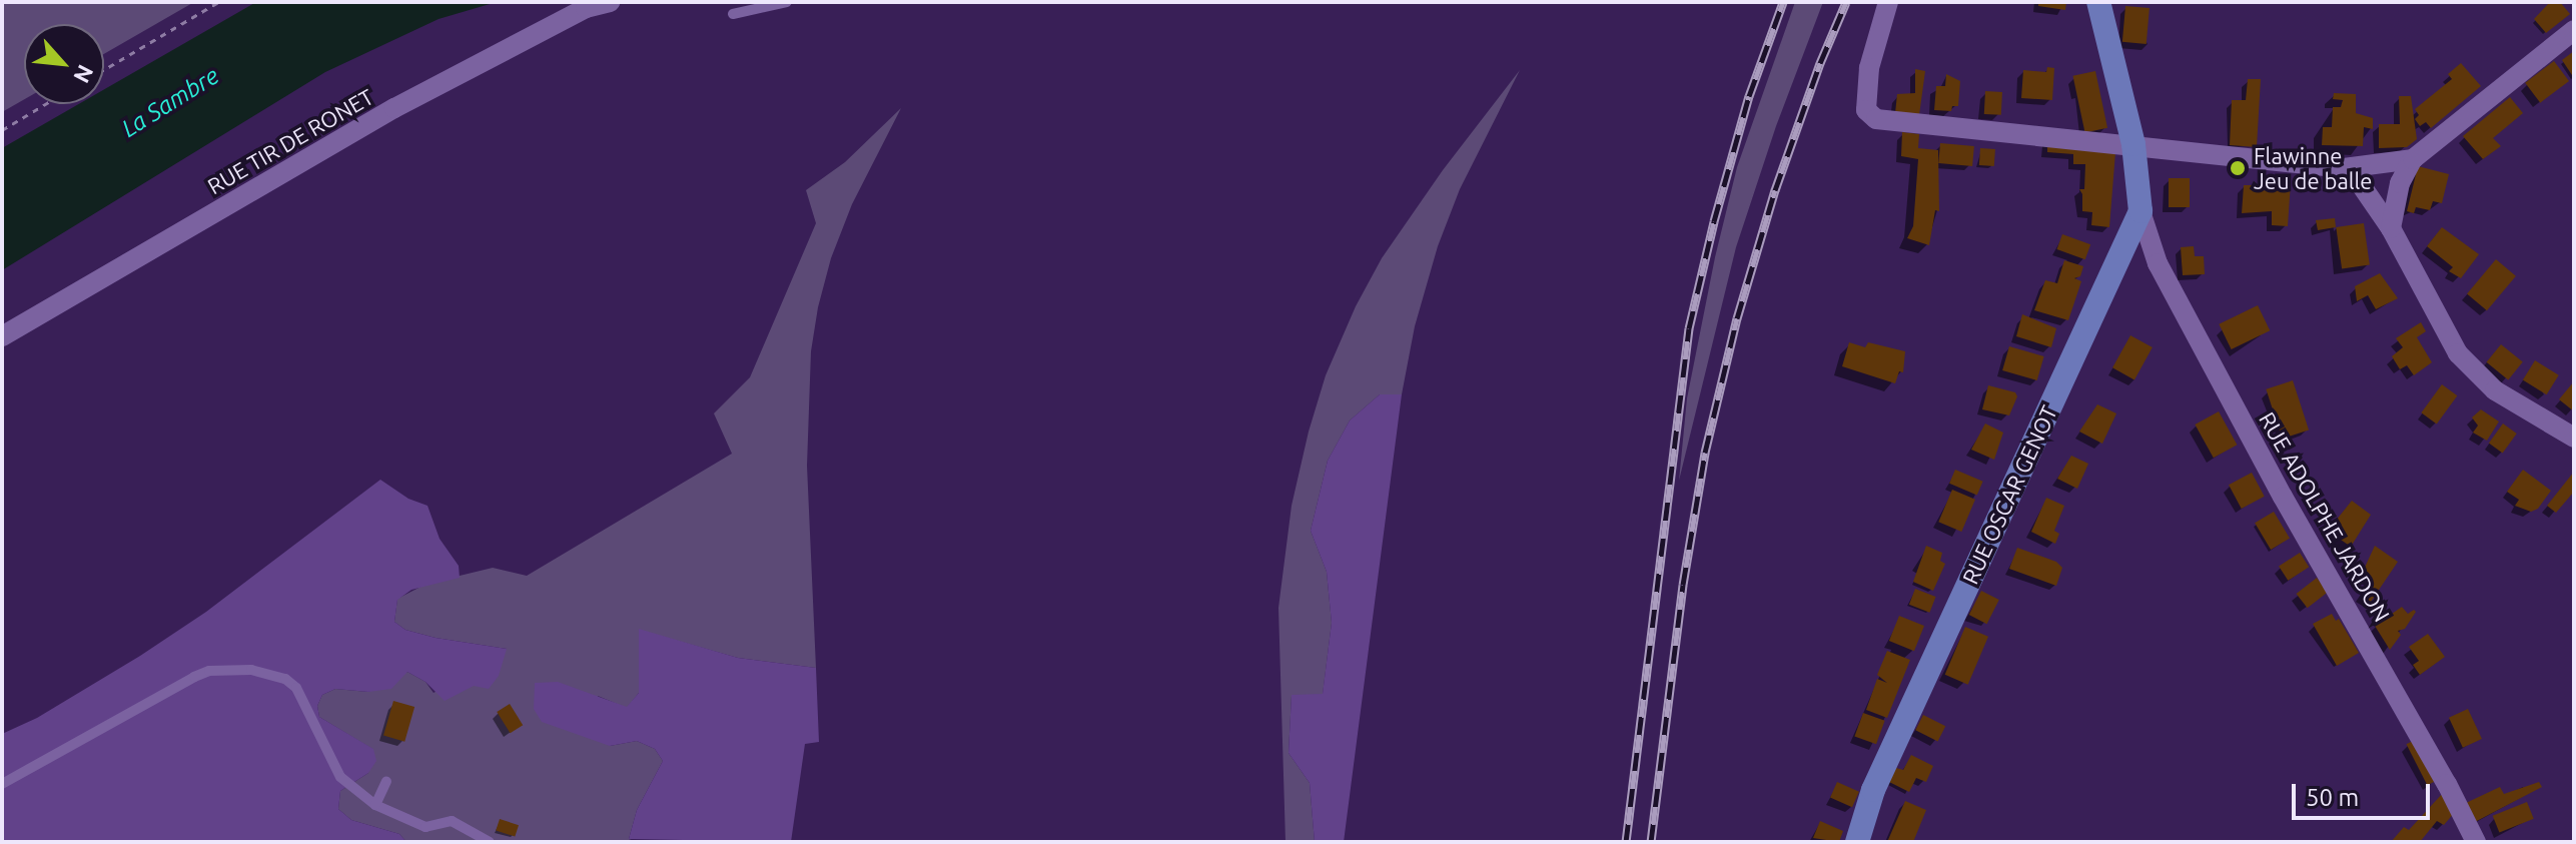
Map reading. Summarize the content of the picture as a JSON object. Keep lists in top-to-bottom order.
{
  "streets": {
    "street": ["RUE TIR DE RONET", "RUE OSCAR GENOT", "RUE ADOLPHE JARDON"]
  },
  "crossings": [
    ["RUE OSCAR GENOT", "RUE ADOLPHE JARDON"]
  ],
  "water": ["La Sambre"],
  "places": ["Flawinne Jeu de balle"],
  "scale_bar": "50 m",
  "north": "bottom right"
}
